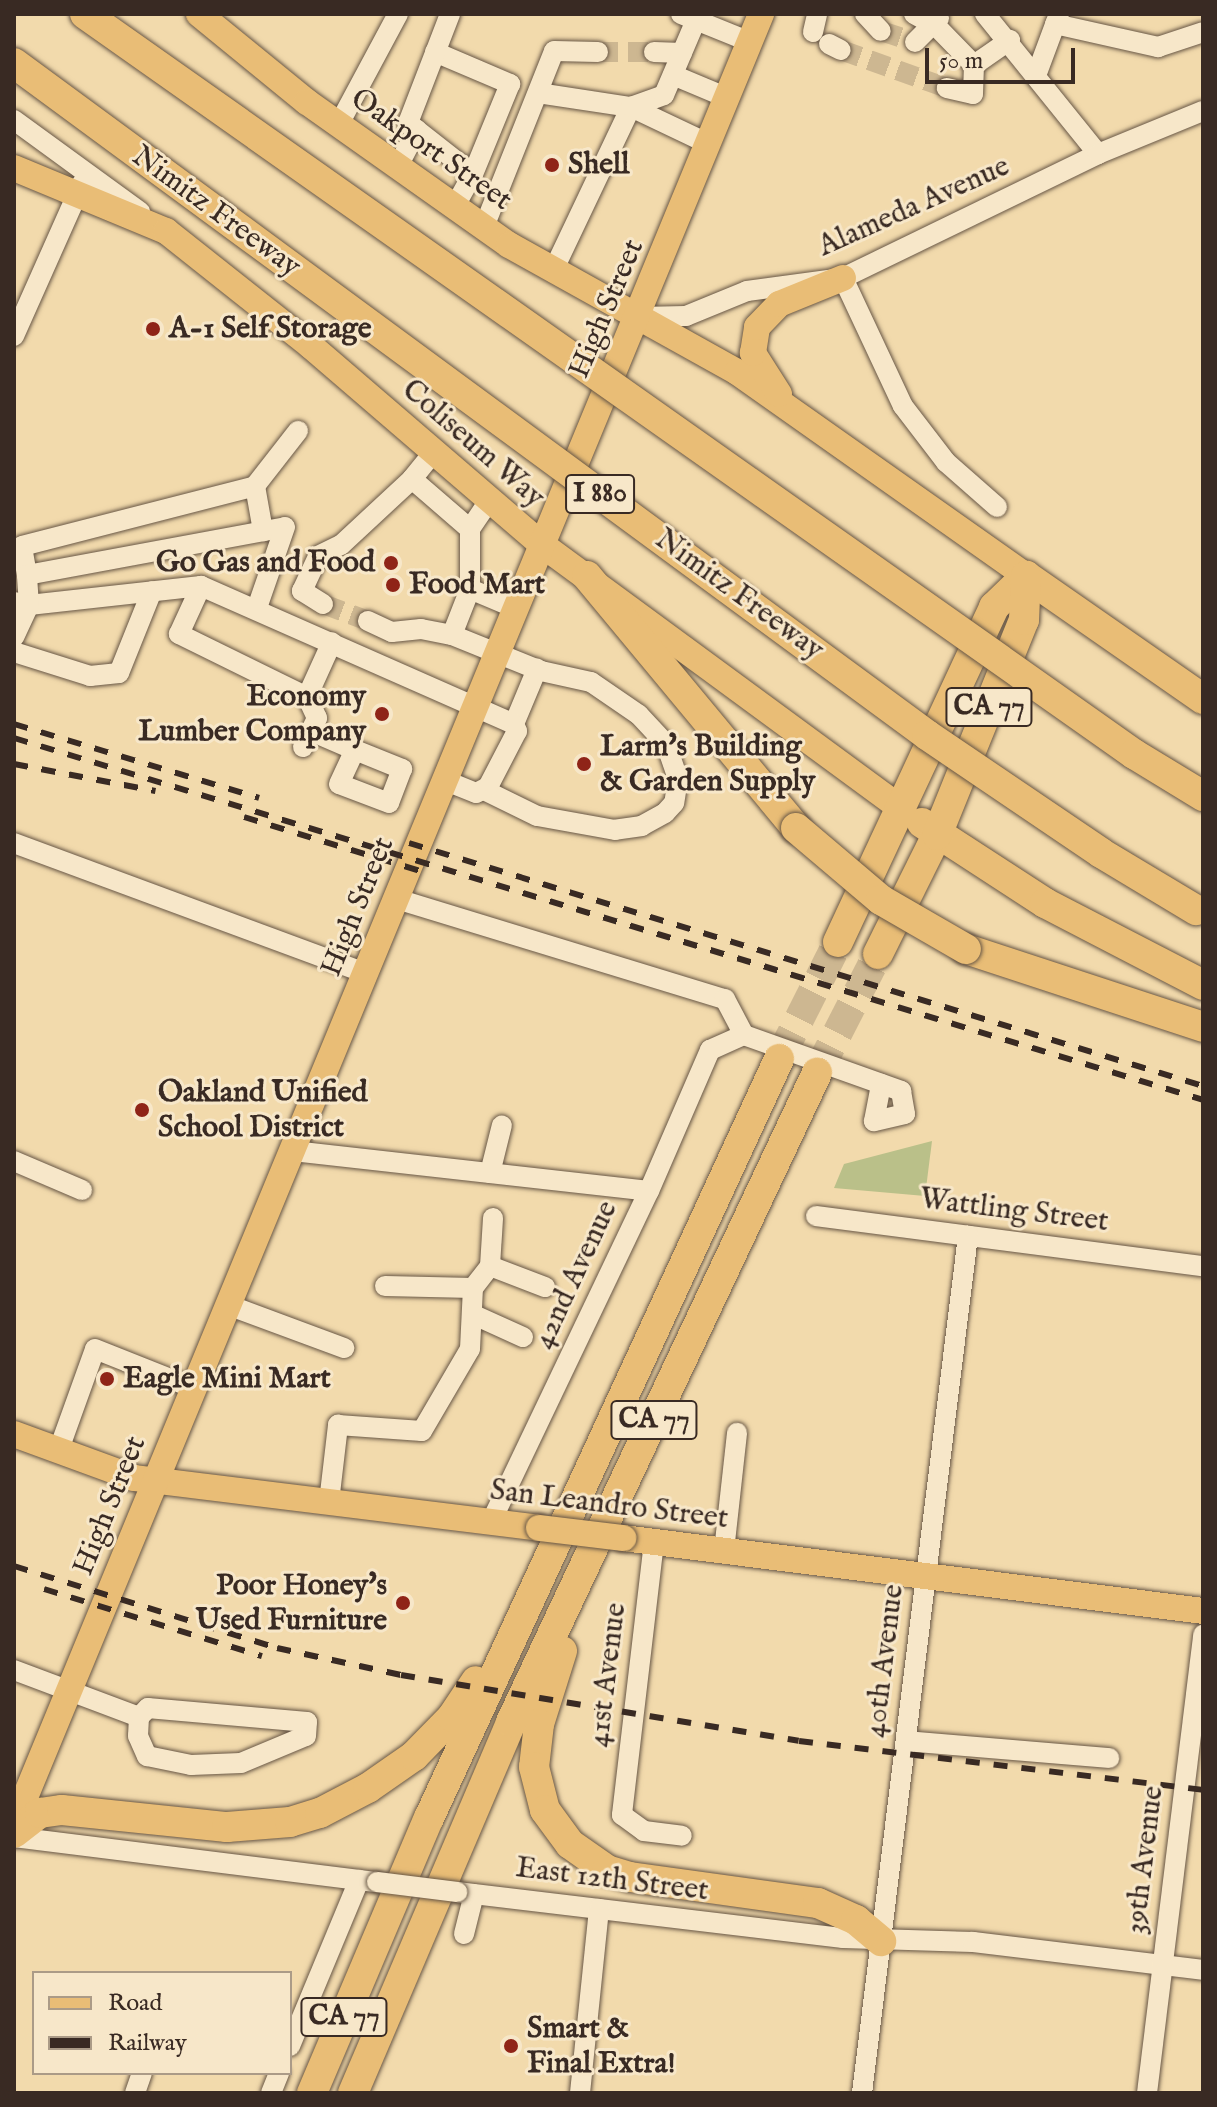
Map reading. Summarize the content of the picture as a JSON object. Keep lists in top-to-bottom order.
{
  "streets": {
    "highway": ["Nimitz Freeway", "I 880", "CA 77"],
    "main road": [
      "Oakport Street",
      "High Street",
      "Coliseum Way",
      "San Leandro Street"
    ],
    "street": [
      "Alameda Avenue",
      "Wattling Street",
      "42nd Avenue",
      "40th Avenue",
      "41st Avenue",
      "39th Avenue",
      "East 12th Street"
    ]
  },
  "crossings": [
    ["Oakport Street", "Alameda Avenue"],
    ["Oakport Street", "High Street"],
    ["Alameda Avenue", "High Street"],
    ["High Street", "Coliseum Way"],
    ["High Street", "San Leandro Street"],
    ["Coliseum Way", "CA 77"],
    ["Wattling Street", "40th Avenue"],
    ["42nd Avenue", "San Leandro Street"],
    ["San Leandro Street", "40th Avenue"],
    ["San Leandro Street", "41st Avenue"],
    ["40th Avenue", "East 12th Street"],
    ["39th Avenue", "East 12th Street"]
  ],
  "places": [
    "Shell",
    "A-1 Self Storage",
    "Go Gas and Food",
    "Food Mart",
    "Economy Lumber Company",
    "Larm's Building & Garden Supply",
    "Oakland Unified School District",
    "Eagle Mini Mart",
    "Poor Honey's Used Furniture",
    "Smart & Final Extra!"
  ],
  "legend": ["Road", "Railway"],
  "scale_bar": "50 m"
}
